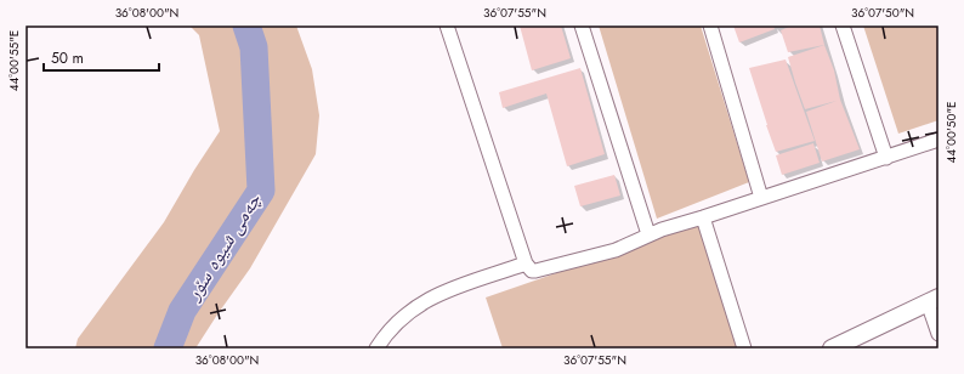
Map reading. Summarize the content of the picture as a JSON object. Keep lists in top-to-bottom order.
{
  "water": ["چەمی شیوە سۆر"],
  "scale_bar": "50 m",
  "coordinates": [
    "36°08'00\"N",
    "36°07'55\"N",
    "36°07'50\"N",
    "44°00'55\"E",
    "44°00'50\"E"
  ]
}
